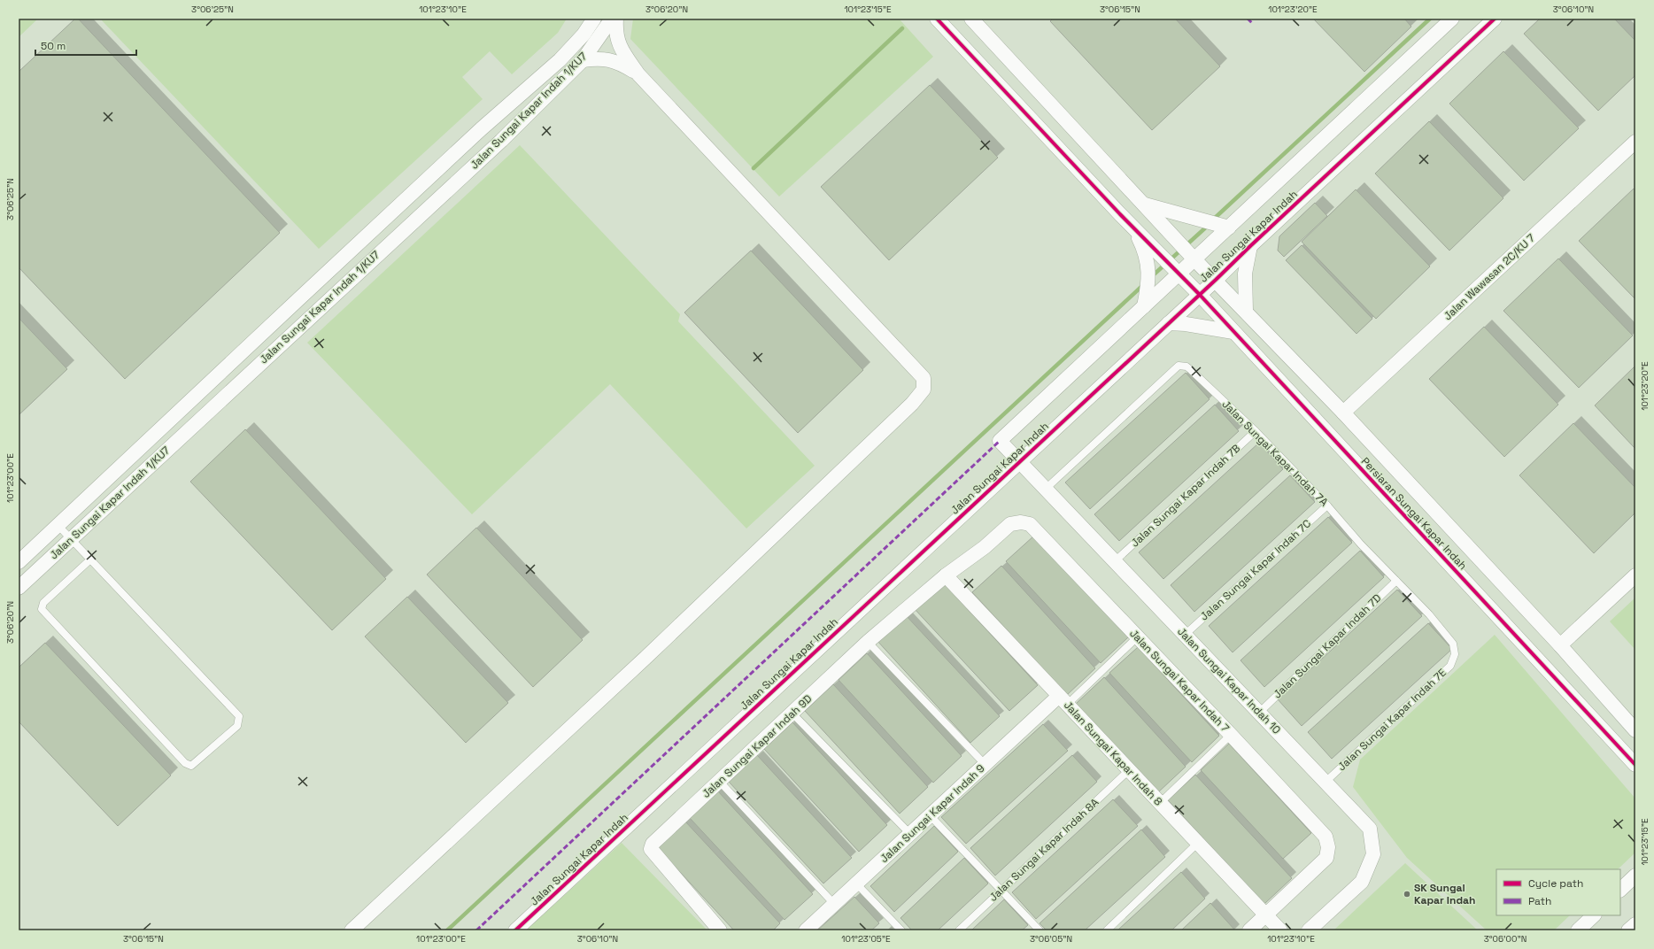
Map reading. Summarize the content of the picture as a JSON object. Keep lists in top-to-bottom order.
{
  "streets": {
    "street": [
      "Jalan Sungai Kapar Indah 1/KU7",
      "Jalan Sungai Kapar Indah",
      "Jalan Wawasan 2C/KU 7",
      "Persiaran Sungai Kapar Indah",
      "Jalan Sungai Kapar Indah 7",
      "Jalan Sungai Kapar Indah 10",
      "Jalan Sungai Kapar Indah 9D",
      "Jalan Sungai Kapar Indah 8",
      "Jalan Sungai Kapar Indah 9"
    ],
    "lane": [
      "Jalan Sungai Kapar Indah 7A",
      "Jalan Sungai Kapar Indah 7B",
      "Jalan Sungai Kapar Indah 7C",
      "Jalan Sungai Kapar Indah 7D",
      "Jalan Sungai Kapar Indah 7E",
      "Jalan Sungai Kapar Indah 8A"
    ]
  },
  "crossings": [
    ["Jalan Sungai Kapar Indah", "Persiaran Sungai Kapar Indah"],
    ["Jalan Sungai Kapar Indah", "Jalan Sungai Kapar Indah 10"],
    ["Jalan Wawasan 2C/KU 7", "Persiaran Sungai Kapar Indah"],
    ["Jalan Sungai Kapar Indah 7A", "Jalan Sungai Kapar Indah 7B"],
    ["Jalan Sungai Kapar Indah 7A", "Jalan Sungai Kapar Indah 7C"],
    ["Jalan Sungai Kapar Indah 7A", "Jalan Sungai Kapar Indah 7D"],
    ["Jalan Sungai Kapar Indah 7A", "Jalan Sungai Kapar Indah 10"],
    ["Jalan Sungai Kapar Indah 7A", "Jalan Sungai Kapar Indah 7E"],
    ["Jalan Sungai Kapar Indah 7B", "Jalan Sungai Kapar Indah 10"],
    ["Jalan Sungai Kapar Indah 7C", "Jalan Sungai Kapar Indah 10"],
    ["Jalan Sungai Kapar Indah 7D", "Jalan Sungai Kapar Indah 10"],
    ["Jalan Sungai Kapar Indah 7", "Jalan Sungai Kapar Indah 9D"],
    ["Jalan Sungai Kapar Indah 7", "Jalan Sungai Kapar Indah 8"],
    ["Jalan Sungai Kapar Indah 10", "Jalan Sungai Kapar Indah 7E"],
    ["Jalan Sungai Kapar Indah 9D", "Jalan Sungai Kapar Indah 8"],
    ["Jalan Sungai Kapar Indah 8", "Jalan Sungai Kapar Indah 9"],
    ["Jalan Sungai Kapar Indah 8", "Jalan Sungai Kapar Indah 8A"]
  ],
  "places": ["SK Sungai Kapar Indah"],
  "legend": ["Cycle path", "Path"],
  "scale_bar": "50 m",
  "coordinates": [
    "3°06'25\"N",
    "101°23'10\"E",
    "3°06'20\"N",
    "101°23'15\"E",
    "3°06'15\"N",
    "101°23'20\"E",
    "3°06'10\"N",
    "101°23'00\"E",
    "101°23'05\"E",
    "3°06'05\"N",
    "3°06'00\"N"
  ]
}
